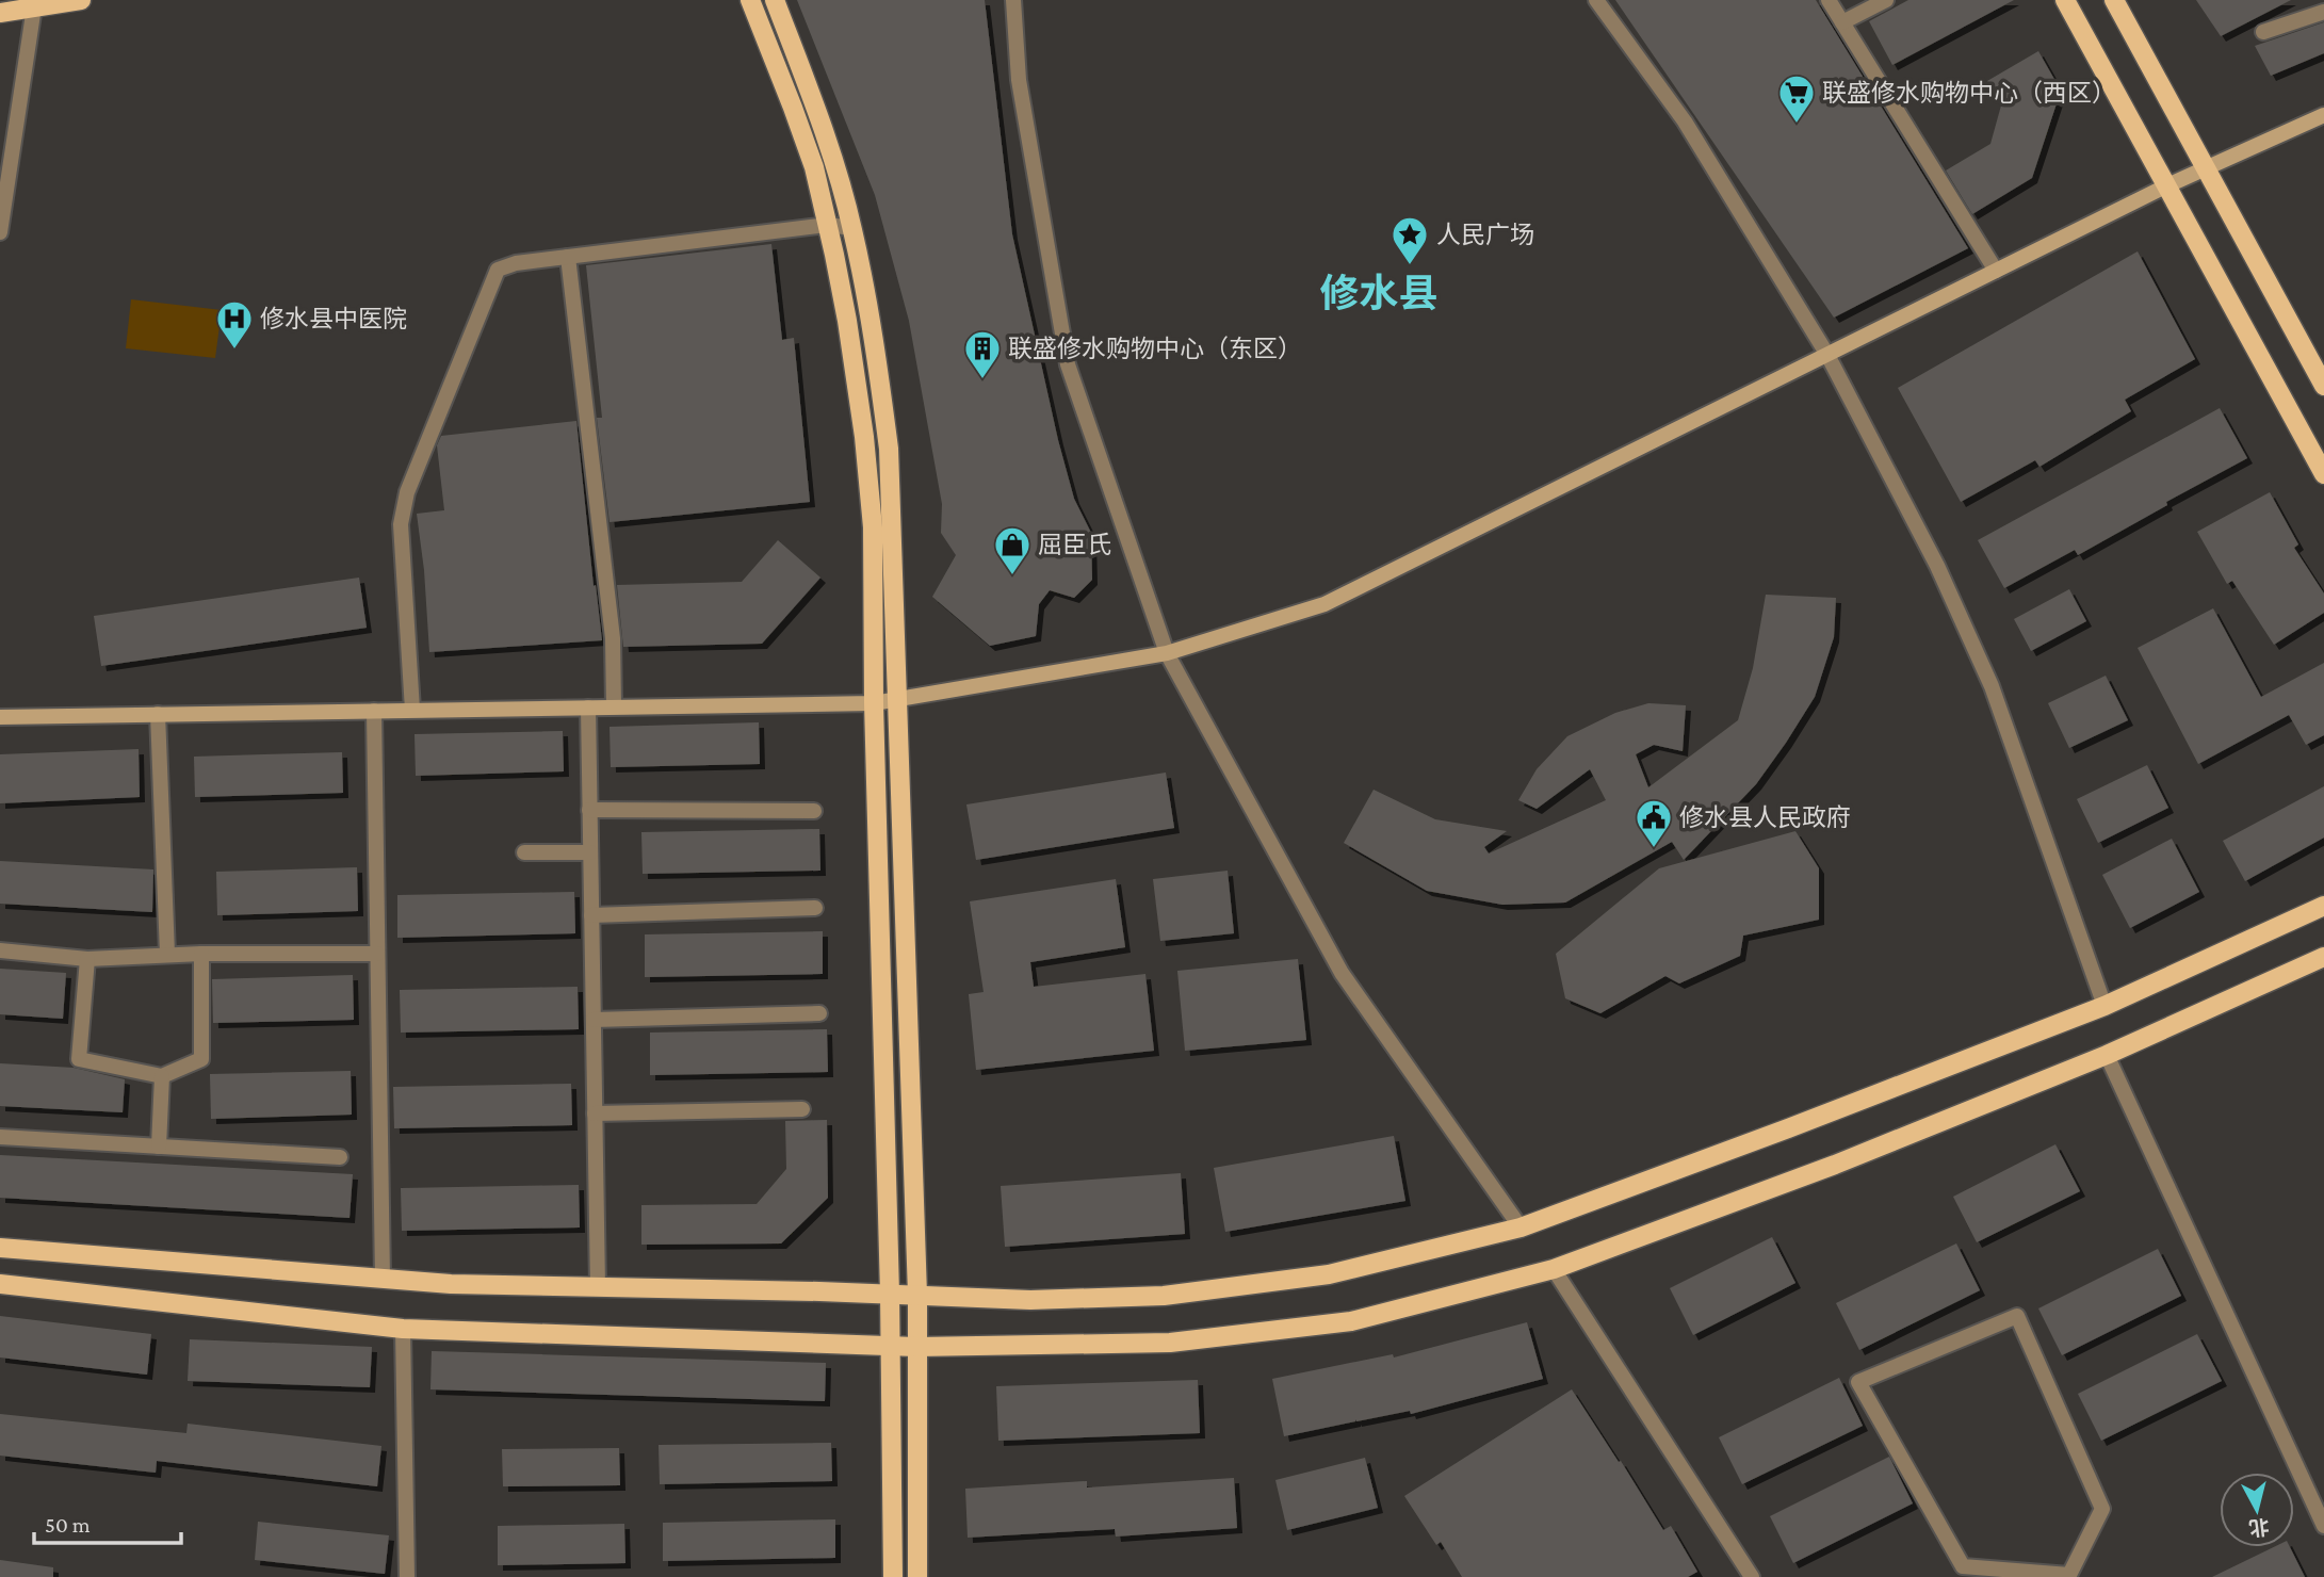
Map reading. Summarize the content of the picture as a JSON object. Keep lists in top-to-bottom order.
{
  "districts": ["修水县"],
  "places": {
    "supermarket": ["联盛修水购物中心（西区）"],
    "place": ["人民广场"],
    "hospital": ["修水县中医院"],
    "building": ["联盛修水购物中心（东区）"],
    "shop": ["屈臣氏"],
    "public building": ["修水县人民政府"]
  },
  "scale_bar": "50 m",
  "north": "bottom"
}
